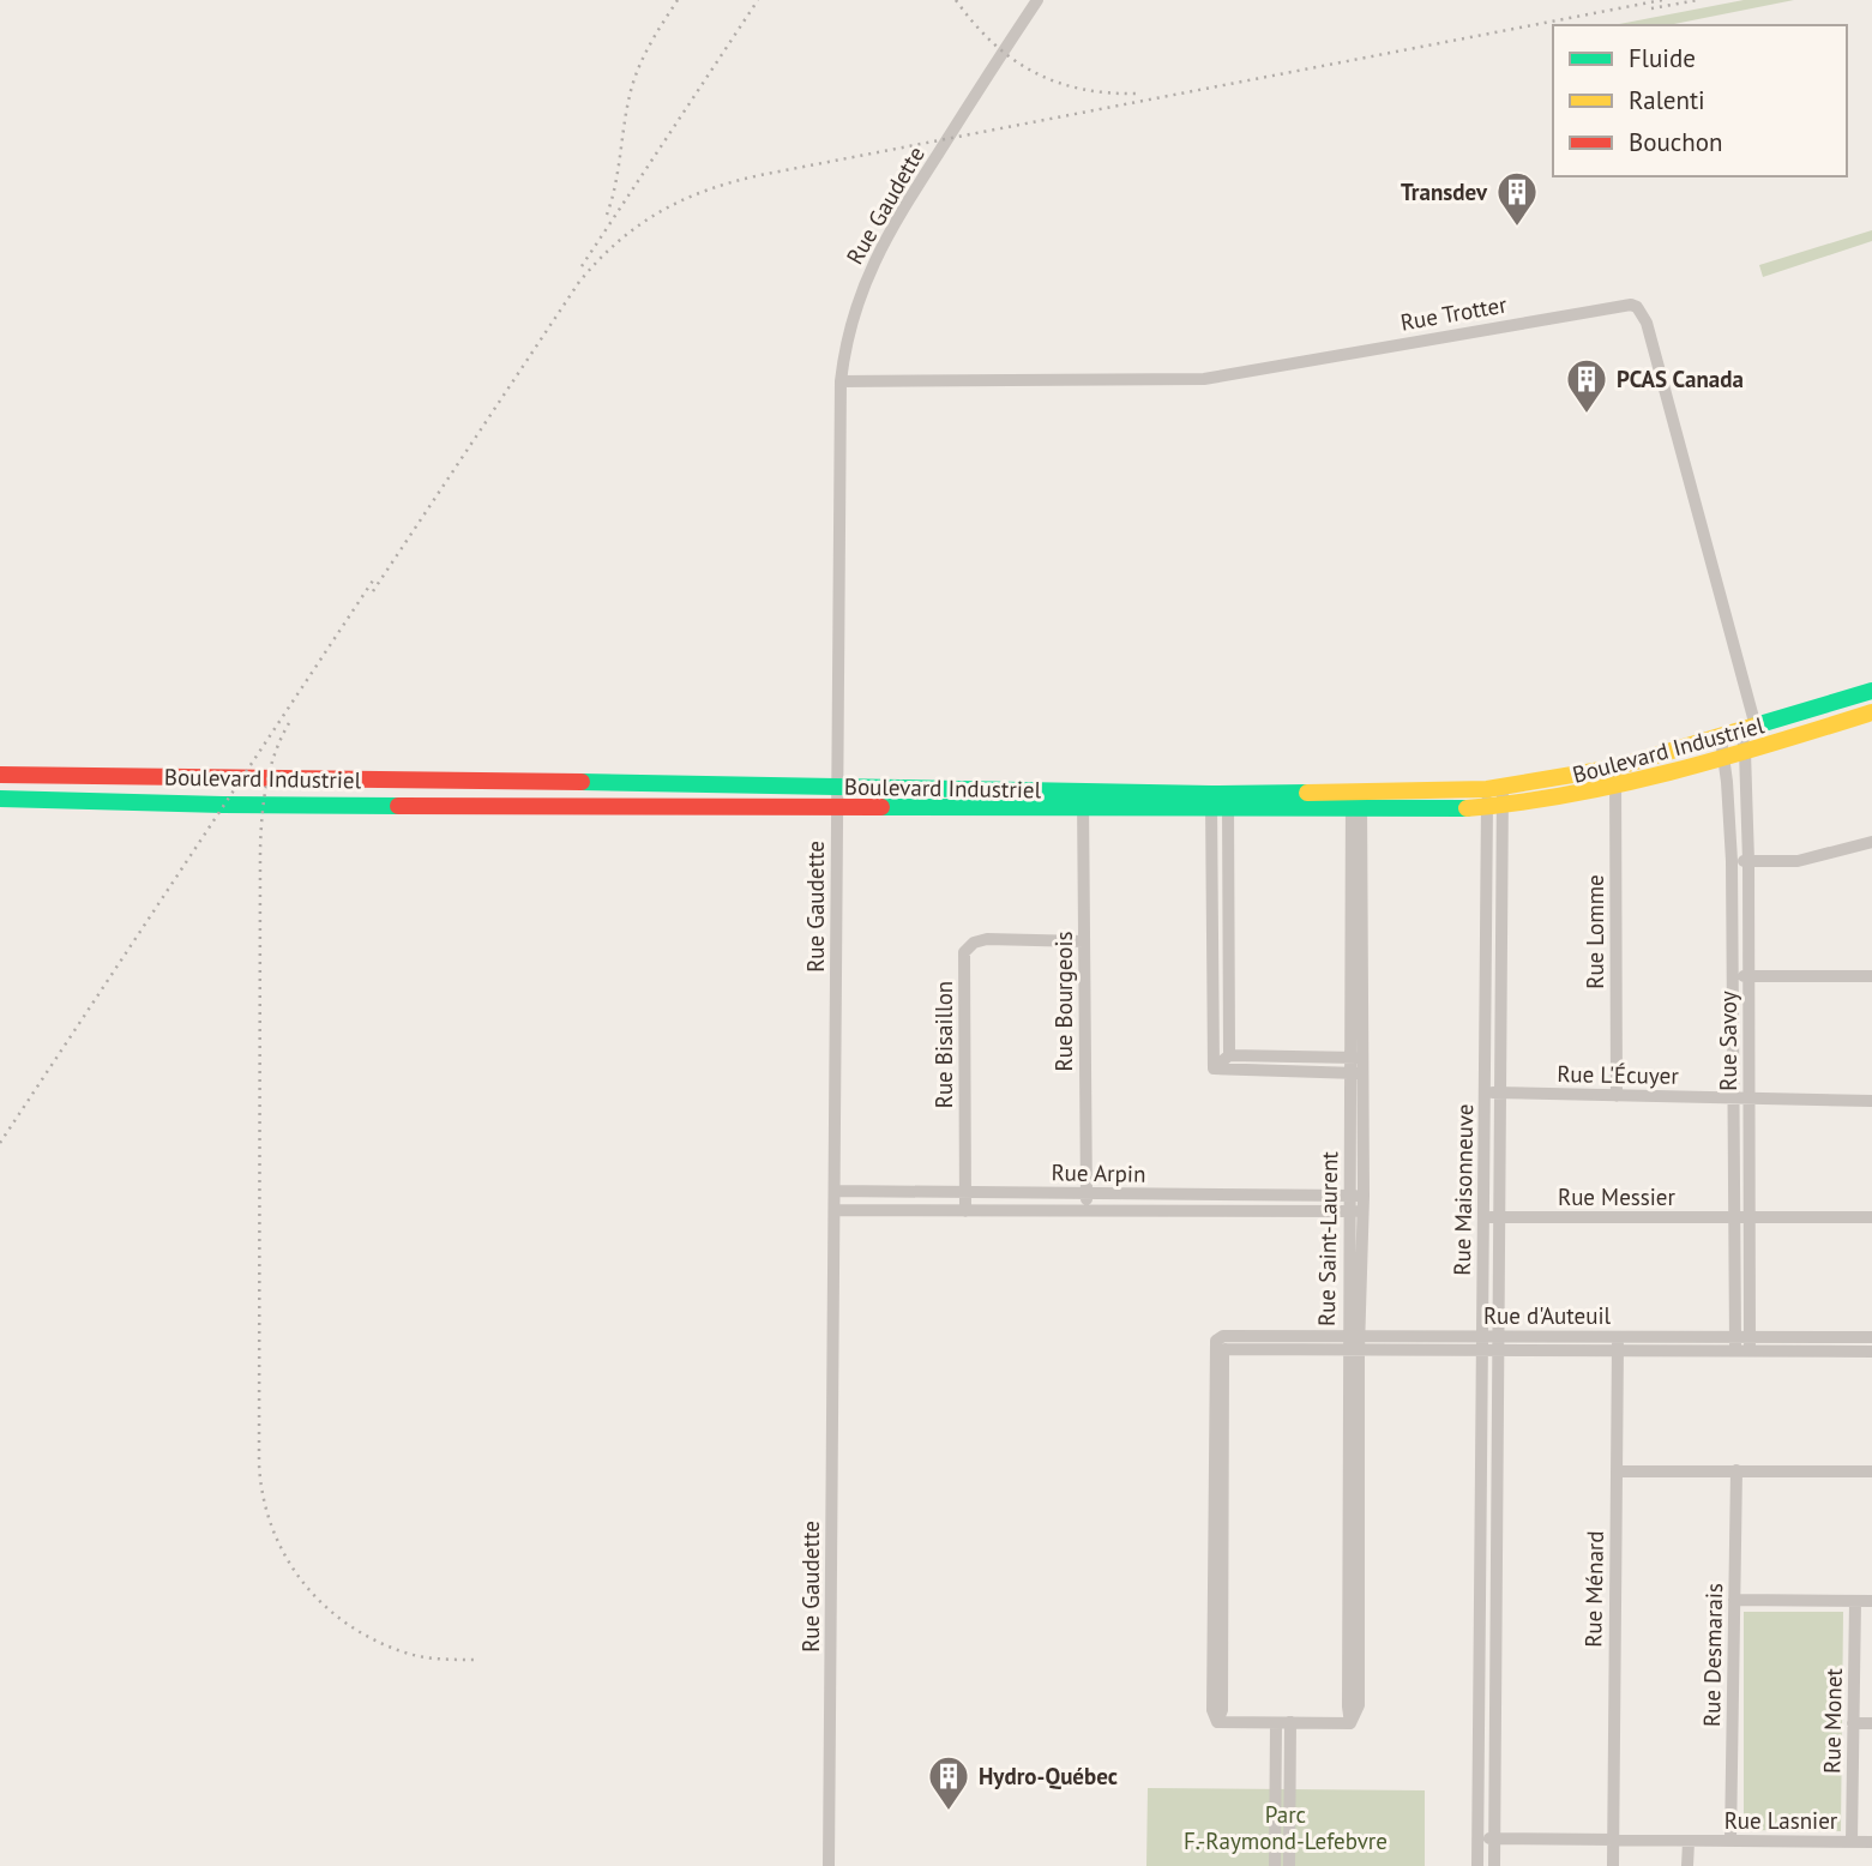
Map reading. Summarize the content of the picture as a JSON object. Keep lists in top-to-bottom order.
{
  "streets": {
    "street": [
      "Rue Gaudette",
      "Rue Trotter",
      "Boulevard Industriel",
      "Rue Lomme",
      "Rue Bourgeois",
      "Rue Savoy",
      "Rue Bisaillon",
      "Rue L'Écuyer",
      "Rue Arpin",
      "Rue Maisonneuve",
      "Rue Messier",
      "Rue Saint-Laurent",
      "Rue d'Auteuil",
      "Rue Ménard",
      "Rue Desmarais",
      "Rue Monet",
      "Rue Lasnier"
    ]
  },
  "crossings": [
    ["Rue Gaudette", "Rue Trotter"],
    ["Rue Gaudette", "Boulevard Industriel"],
    ["Rue Gaudette", "Rue Arpin"],
    ["Rue Trotter", "Boulevard Industriel"],
    ["Rue Trotter", "Rue Savoy"],
    ["Boulevard Industriel", "Rue Lomme"],
    ["Boulevard Industriel", "Rue Bourgeois"],
    ["Boulevard Industriel", "Rue Savoy"],
    ["Boulevard Industriel", "Rue Maisonneuve"],
    ["Boulevard Industriel", "Rue Saint-Laurent"],
    ["Rue Lomme", "Rue L'Écuyer"],
    ["Rue Bourgeois", "Rue Bisaillon"],
    ["Rue Bourgeois", "Rue Arpin"],
    ["Rue Savoy", "Rue L'Écuyer"],
    ["Rue Savoy", "Rue Messier"],
    ["Rue Savoy", "Rue d'Auteuil"],
    ["Rue Bisaillon", "Rue Arpin"],
    ["Rue L'Écuyer", "Rue Maisonneuve"],
    ["Rue Arpin", "Rue Saint-Laurent"],
    ["Rue Maisonneuve", "Rue Messier"],
    ["Rue Maisonneuve", "Rue d'Auteuil"],
    ["Rue Maisonneuve", "Rue Lasnier"],
    ["Rue Saint-Laurent", "Rue d'Auteuil"],
    ["Rue d'Auteuil", "Rue Ménard"],
    ["Rue Ménard", "Rue Lasnier"],
    ["Rue Desmarais", "Rue Lasnier"],
    ["Rue Monet", "Rue Lasnier"]
  ],
  "parks": ["Parc F.-Raymond-Lefebvre"],
  "places": {
    "building": ["Transdev", "PCAS Canada", "Hydro-Québec"]
  },
  "legend": ["Fluide", "Ralenti", "Bouchon"]
}
